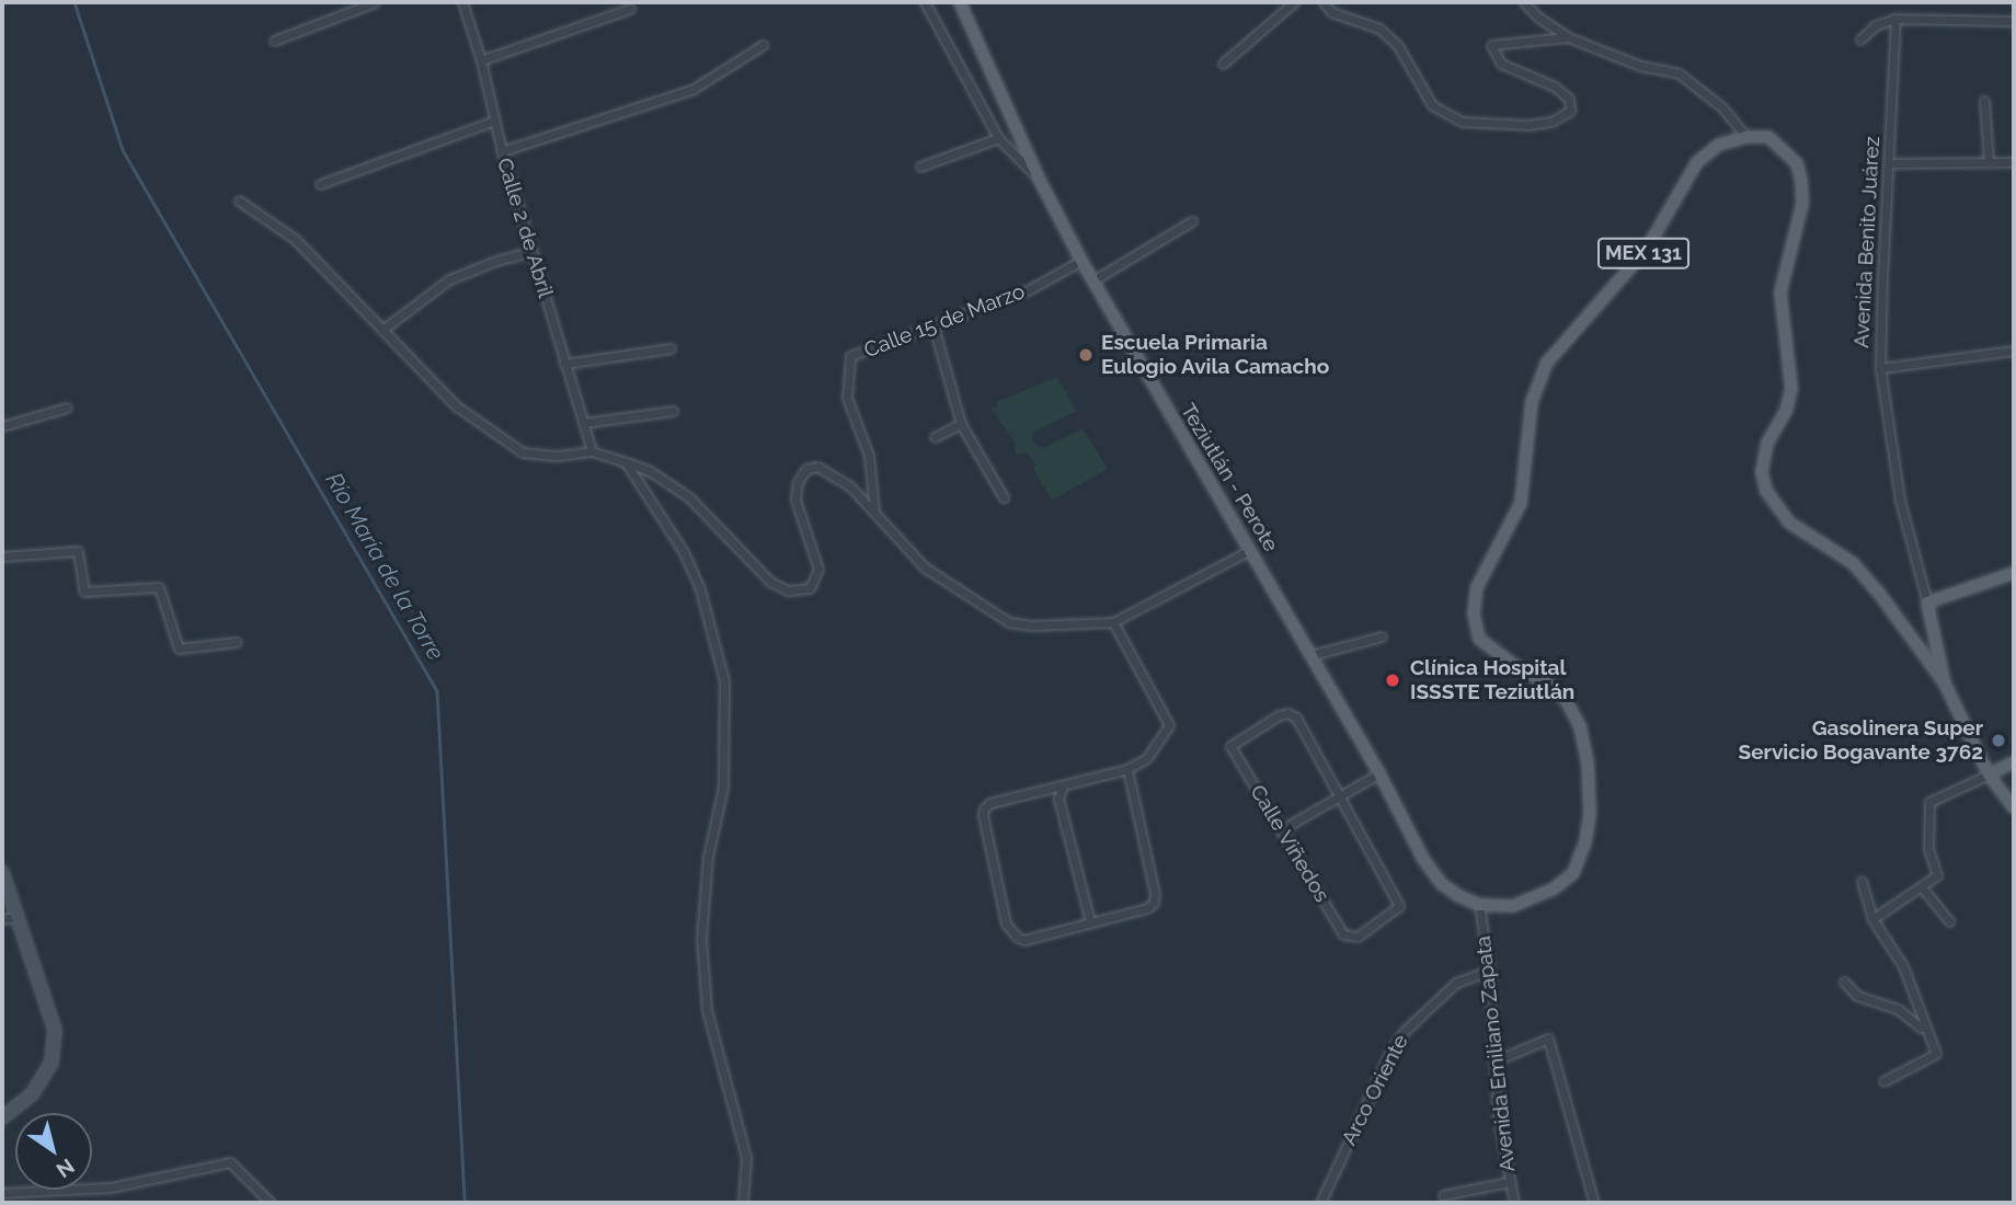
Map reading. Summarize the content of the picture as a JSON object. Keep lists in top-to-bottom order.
{
  "streets": {
    "main road": ["Avenida Benito Juárez", "MEX 131", "Teziutlán - Perote"],
    "street": [
      "Calle 2 de Abril",
      "Calle 15 de Marzo",
      "Calle Viñedos",
      "Avenida Emiliano Zapata",
      "Arco Oriente"
    ]
  },
  "crossings": [
    ["MEX 131", "Teziutlán - Perote"],
    ["MEX 131", "Avenida Emiliano Zapata"],
    ["Calle 15 de Marzo", "Teziutlán - Perote"],
    ["Teziutlán - Perote", "Avenida Emiliano Zapata"],
    ["Avenida Emiliano Zapata", "Arco Oriente"]
  ],
  "water": ["Río María de la Torre"],
  "places": ["Escuela Primaria Eulogio Avila Camacho", "Clínica Hospital ISSSTE Teziutlán", "Gasolinera Super Servicio Bogavante 3762"],
  "north": "bottom right"
}
